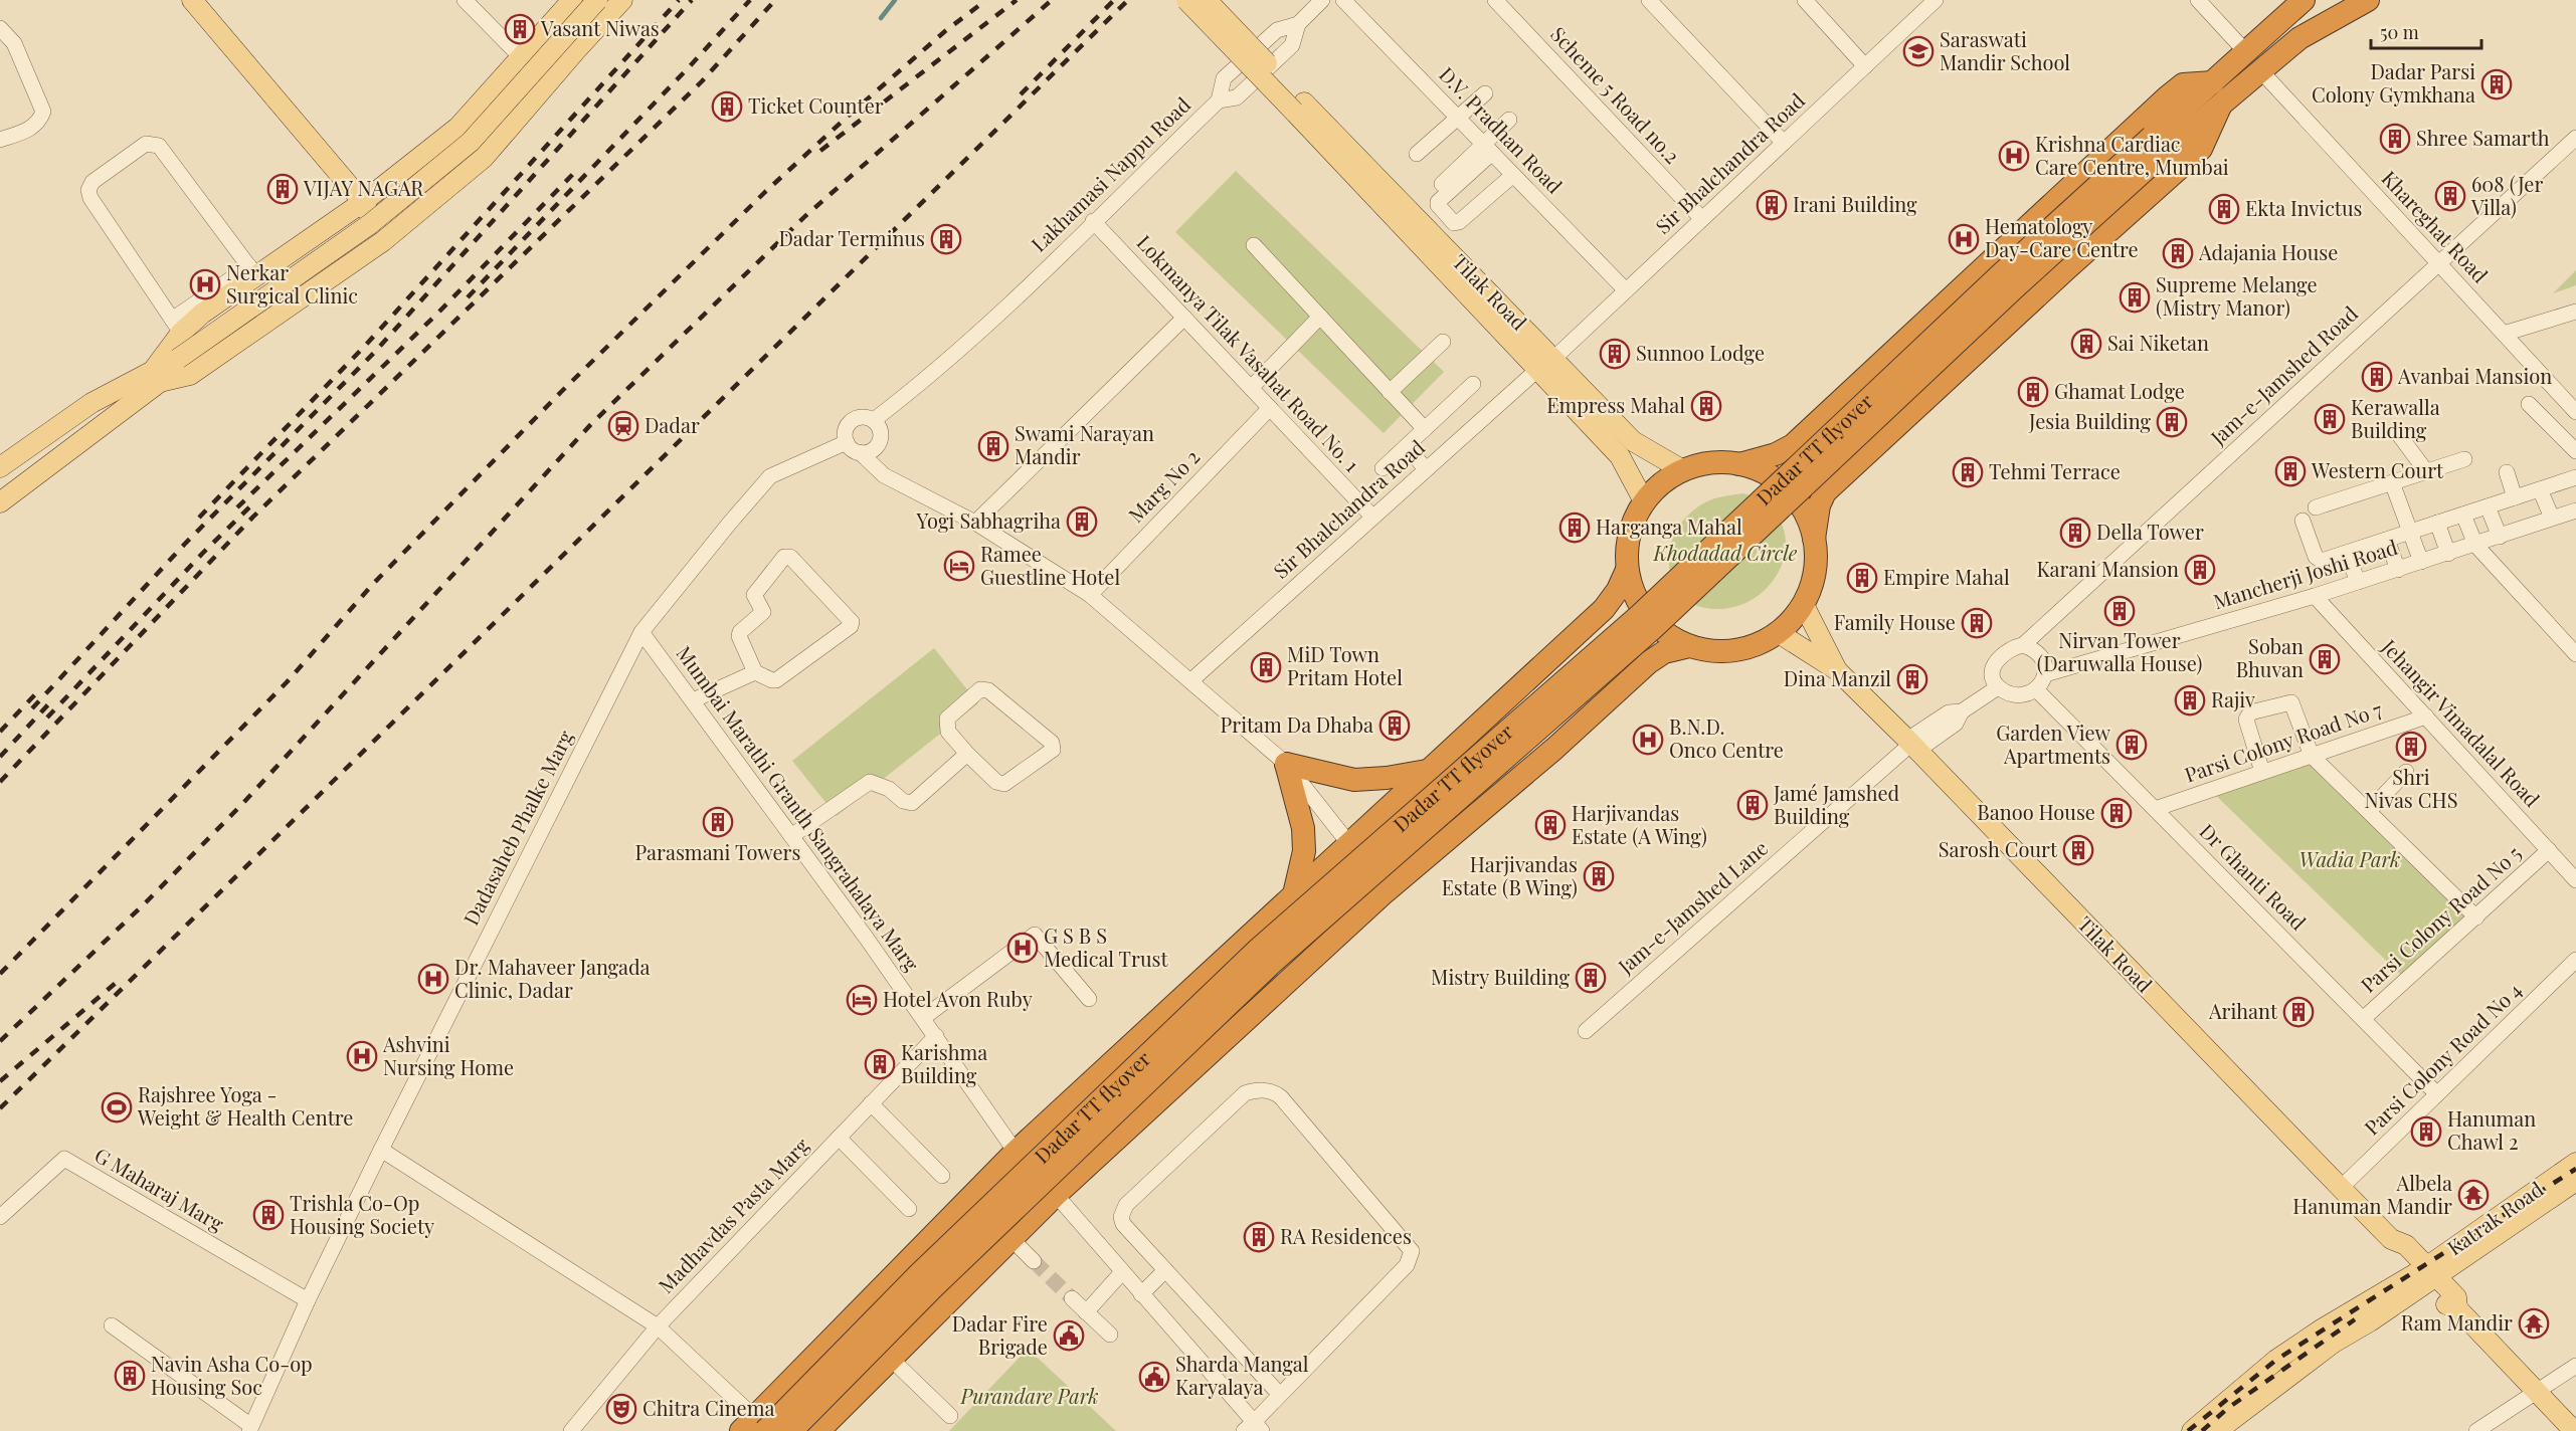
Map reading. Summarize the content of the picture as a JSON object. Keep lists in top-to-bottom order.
{
  "streets": {
    "highway": ["Dadar TT flyover"],
    "main road": ["Tilak Road", "Katrak Road"],
    "street": [
      "Scheme 5 Road no.2",
      "D.V. Pradhan Road",
      "Sir Bhalchandra Road",
      "Lakhamasi Nappu Road",
      "Khareghat Road",
      "Lokmanya Tilak Vasahat Road No. 1",
      "Jam-e-Jamshed Road",
      "Marg No 2",
      "Mancherji Joshi Road",
      "Jehangir Vimadalal Road",
      "Parsi Colony Road No 7",
      "Mumbai Marathi Granth Sangrahalaya Marg",
      "Dadasaheb Phalke Marg",
      "Dr Ghanti Road",
      "Jam-e-Jamshed Lane",
      "Parsi Colony Road No 5",
      "Parsi Colony Road No 4",
      "G Maharaj Marg",
      "Madhavdas Pasta Marg"
    ]
  },
  "crossings": [
    ["Scheme 5 Road no.2", "Sir Bhalchandra Road"],
    ["D.V. Pradhan Road", "Sir Bhalchandra Road"],
    ["Sir Bhalchandra Road", "Tilak Road"],
    ["Sir Bhalchandra Road", "Lokmanya Tilak Vasahat Road No. 1"],
    ["Lakhamasi Nappu Road", "Lokmanya Tilak Vasahat Road No. 1"],
    ["Lakhamasi Nappu Road", "Dadasaheb Phalke Marg"],
    ["Khareghat Road", "Jam-e-Jamshed Road"],
    ["Tilak Road", "Jam-e-Jamshed Lane"],
    ["Tilak Road", "Parsi Colony Road No 4"],
    ["Tilak Road", "Katrak Road"],
    ["Lokmanya Tilak Vasahat Road No. 1", "Marg No 2"],
    ["Jam-e-Jamshed Road", "Mancherji Joshi Road"],
    ["Jam-e-Jamshed Road", "Dr Ghanti Road"],
    ["Jam-e-Jamshed Road", "Jam-e-Jamshed Lane"],
    ["Mancherji Joshi Road", "Jehangir Vimadalal Road"],
    ["Mancherji Joshi Road", "Dr Ghanti Road"],
    ["Mancherji Joshi Road", "Jam-e-Jamshed Lane"],
    ["Jehangir Vimadalal Road", "Parsi Colony Road No 7"],
    ["Jehangir Vimadalal Road", "Parsi Colony Road No 5"],
    ["Parsi Colony Road No 7", "Dr Ghanti Road"],
    ["Mumbai Marathi Granth Sangrahalaya Marg", "Dadasaheb Phalke Marg"],
    ["Mumbai Marathi Granth Sangrahalaya Marg", "Madhavdas Pasta Marg"],
    ["Dadasaheb Phalke Marg", "G Maharaj Marg"],
    ["Dr Ghanti Road", "Jam-e-Jamshed Lane"],
    ["Dr Ghanti Road", "Parsi Colony Road No 5"],
    ["Dr Ghanti Road", "Parsi Colony Road No 4"]
  ],
  "parks": ["Khodadad Circle", "Wadia Park", "Purandare Park"],
  "places": {
    "building": [
      "Vasant Niwas",
      "Dadar Parsi Colony Gymkhana",
      "Ticket Counter",
      "Shree Samarth",
      "VIJAY NAGAR",
      "608 (Jer Villa)",
      "Irani Building",
      "Ekta Invictus",
      "Dadar Terminus",
      "Adajania House",
      "Supreme Melange (Mistry Manor)",
      "Sai Niketan",
      "Sunnoo Lodge",
      "Avanbai Mansion",
      "Ghamat Lodge",
      "Empress Mahal",
      "Kerawalla Building",
      "Jesia Building",
      "Swami Narayan Mandir",
      "Western Court",
      "Tehmi Terrace",
      "Yogi Sabhagriha",
      "Harganga Mahal",
      "Della Tower",
      "Karani Mansion",
      "Empire Mahal",
      "Nirvan Tower (Daruwalla House)",
      "Family House",
      "Soban Bhuvan",
      "MiD Town Pritam Hotel",
      "Dina Manzil",
      "Rajiv",
      "Pritam Da Dhaba",
      "Garden View Apartments",
      "Shri Nivas CHS",
      "Jamé Jamshed Building",
      "Banoo House",
      "Parasmani Towers",
      "Harjivandas Estate (A Wing)",
      "Sarosh Court",
      "Harjivandas Estate (B Wing)",
      "Mistry Building",
      "Arihant",
      "Karishma Building",
      "Hanuman Chawl 2",
      "Trishla Co-Op Housing Society",
      "RA Residences",
      "Navin Asha Co-op Housing Soc"
    ],
    "school or university": ["Saraswati Mandir School"],
    "hospital": [
      "Krishna Cardiac Care Centre, Mumbai",
      "Hematology Day-Care Centre",
      "Nerkar Surgical Clinic",
      "B.N.D. Onco Centre",
      "G S B S Medical Trust",
      "Dr. Mahaveer Jangada Clinic, Dadar",
      "Ashvini Nursing Home"
    ],
    "station": ["Dadar"],
    "hotel": ["Ramee Guestline Hotel", "Hotel Avon Ruby"],
    "sports": ["Rajshree Yoga - Weight & Health Centre"],
    "temple": ["Albela Hanuman Mandir", "Ram Mandir"],
    "public building": ["Dadar Fire Brigade", "Sharda Mangal Karyalaya"],
    "theatre": ["Chitra Cinema"]
  },
  "scale_bar": "50 m"
}
